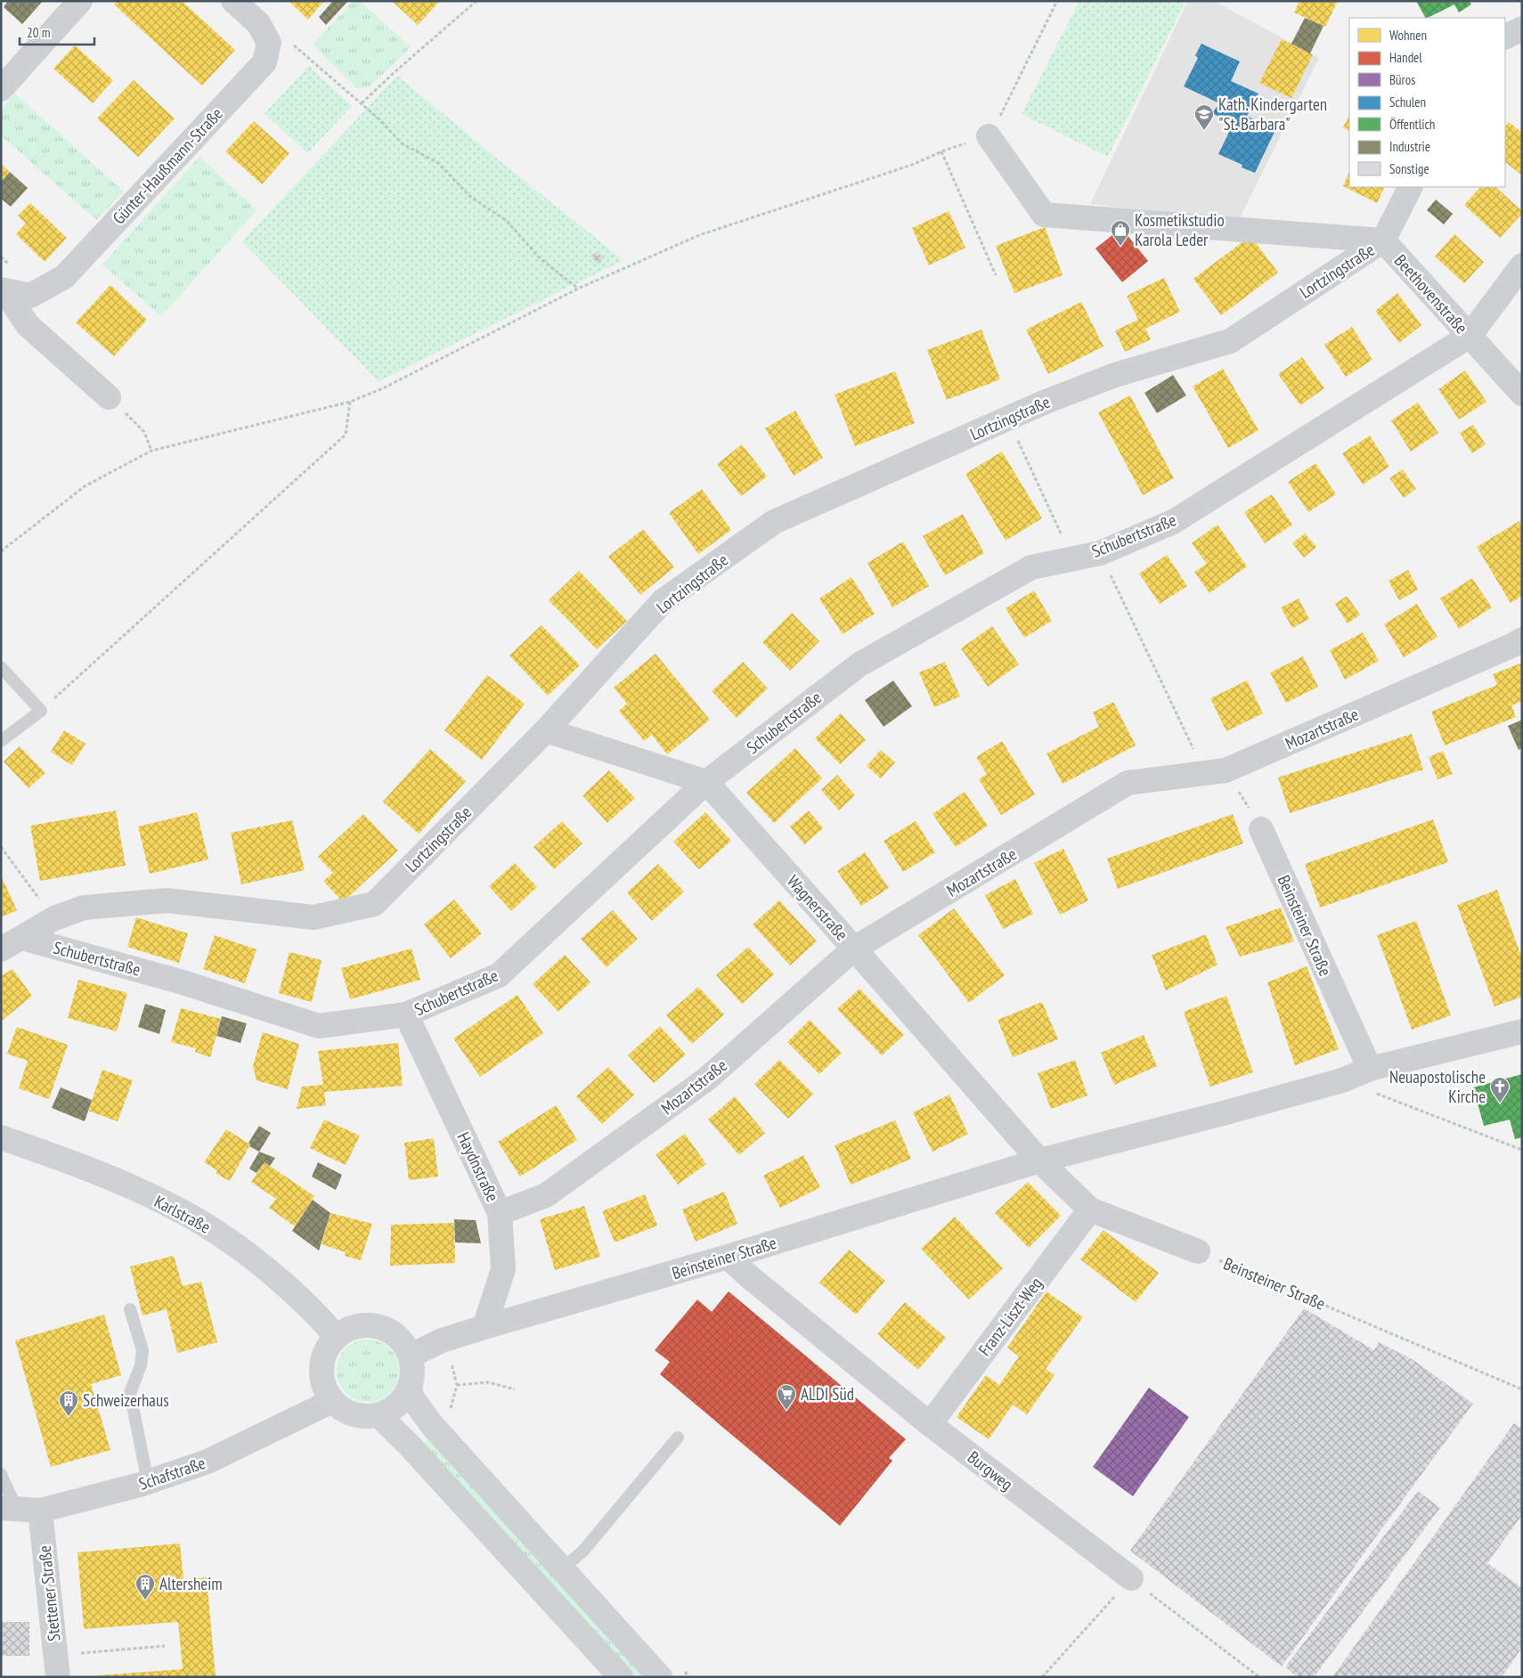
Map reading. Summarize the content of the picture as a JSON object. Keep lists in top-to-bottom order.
{
  "streets": {
    "main road": ["Karlstraße"],
    "street": [
      "Günter-Haußmann-Straße",
      "Lortzingstraße",
      "Beethovenstraße",
      "Schubertstraße",
      "Mozartstraße",
      "Wagnerstraße",
      "Beinsteiner Straße",
      "Haydnstraße",
      "Franz-Liszt-Weg",
      "Burgweg",
      "Schafstraße",
      "Stettener Straße"
    ]
  },
  "crossings": [
    ["Lortzingstraße", "Beethovenstraße"],
    ["Lortzingstraße", "Schubertstraße"],
    ["Beethovenstraße", "Schubertstraße"],
    ["Schubertstraße", "Wagnerstraße"],
    ["Schubertstraße", "Haydnstraße"],
    ["Mozartstraße", "Wagnerstraße"],
    ["Mozartstraße", "Haydnstraße"],
    ["Wagnerstraße", "Beinsteiner Straße"],
    ["Beinsteiner Straße", "Haydnstraße"],
    ["Beinsteiner Straße", "Karlstraße"],
    ["Beinsteiner Straße", "Burgweg"],
    ["Beinsteiner Straße", "Schafstraße"],
    ["Karlstraße", "Schafstraße"],
    ["Franz-Liszt-Weg", "Burgweg"],
    ["Schafstraße", "Stettener Straße"]
  ],
  "places": {
    "school or university": ["Kath. Kindergarten \"St. Barbara\""],
    "shop": ["Kosmetikstudio Karola Leder"],
    "church": ["Neuapostolische Kirche"],
    "supermarket": ["ALDI Süd"],
    "building": ["Schweizerhaus", "Altersheim"]
  },
  "legend": [
    "Wohnen",
    "Handel",
    "Büros",
    "Schulen",
    "Öffentlich",
    "Industrie",
    "Sonstige"
  ],
  "scale_bar": "20 m"
}
